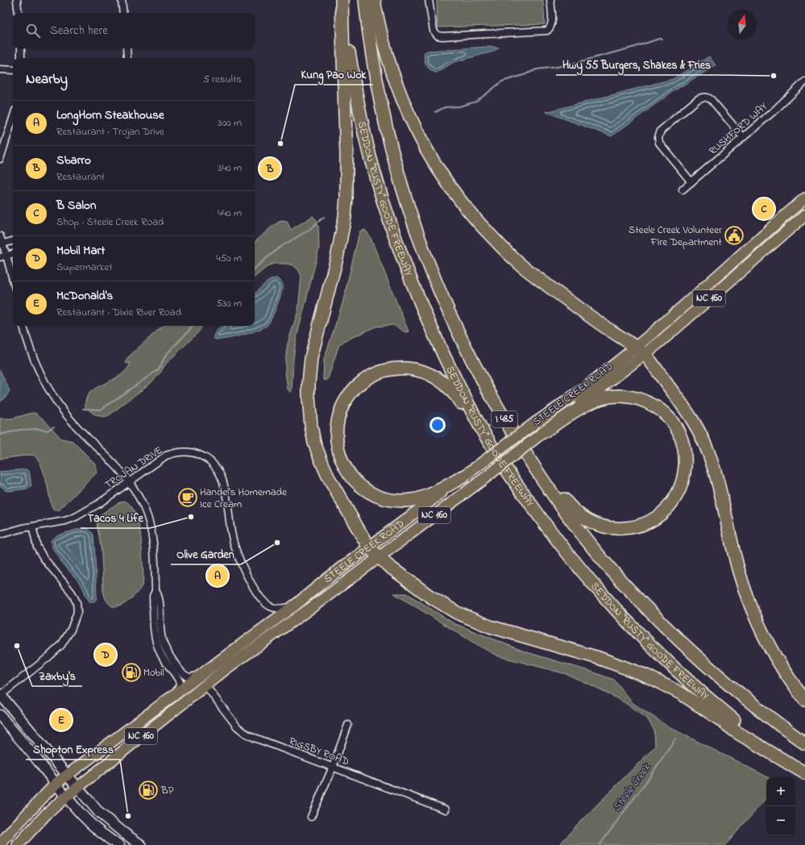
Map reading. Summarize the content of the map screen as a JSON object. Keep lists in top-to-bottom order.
{
  "streets": {
    "highway": ["SEDDON \"RUSTY\" GOODE FREEWAY", "I 485"],
    "main road": ["NC 160", "STEELE CREEK ROAD"],
    "street": ["RUSHFORD WAY", "TROJAN DRIVE", "RIGSBY ROAD"]
  },
  "crossings": [
    ["STEELE CREEK ROAD", "TROJAN DRIVE"],
    ["STEELE CREEK ROAD", "RIGSBY ROAD"]
  ],
  "water": ["Steele Creek"],
  "places": {
    "other": [
      "Hwy 55 Burgers, Shakes & Fries",
      "Kung Pao Wok",
      "Tacos 4 Life",
      "Olive Garden",
      "Zaxby's",
      "Shopton Express"
    ],
    "public building": ["Steele Creek Volunteer Fire Department"],
    "cafe": ["Handel's Homemade Ice Cream"],
    "fuel station": ["Mobil", "BP"]
  },
  "north": "top",
  "page": {
    "search": "Search here",
    "heading": ["Nearby", "5 results"],
    "list": [
      {
        "mark": "A",
        "name": "LongHorn Steakhouse",
        "note": "Restaurant · Trojan Drive",
        "value": "300 m"
      },
      {
        "mark": "B",
        "name": "Sbarro",
        "note": "Restaurant",
        "value": "340 m"
      },
      {
        "mark": "C",
        "name": "B Salon",
        "note": "Shop · Steele Creek Road",
        "value": "440 m"
      },
      {
        "mark": "D",
        "name": "Mobil Mart",
        "note": "Supermarket",
        "value": "450 m"
      },
      {
        "mark": "E",
        "name": "McDonald's",
        "note": "Restaurant · Dixie River Road",
        "value": "530 m"
      }
    ],
    "pins": [
      "B",
      "C",
      "A",
      "D",
      "E"
    ],
    "map_buttons": ["+", "−"]
  }
}
